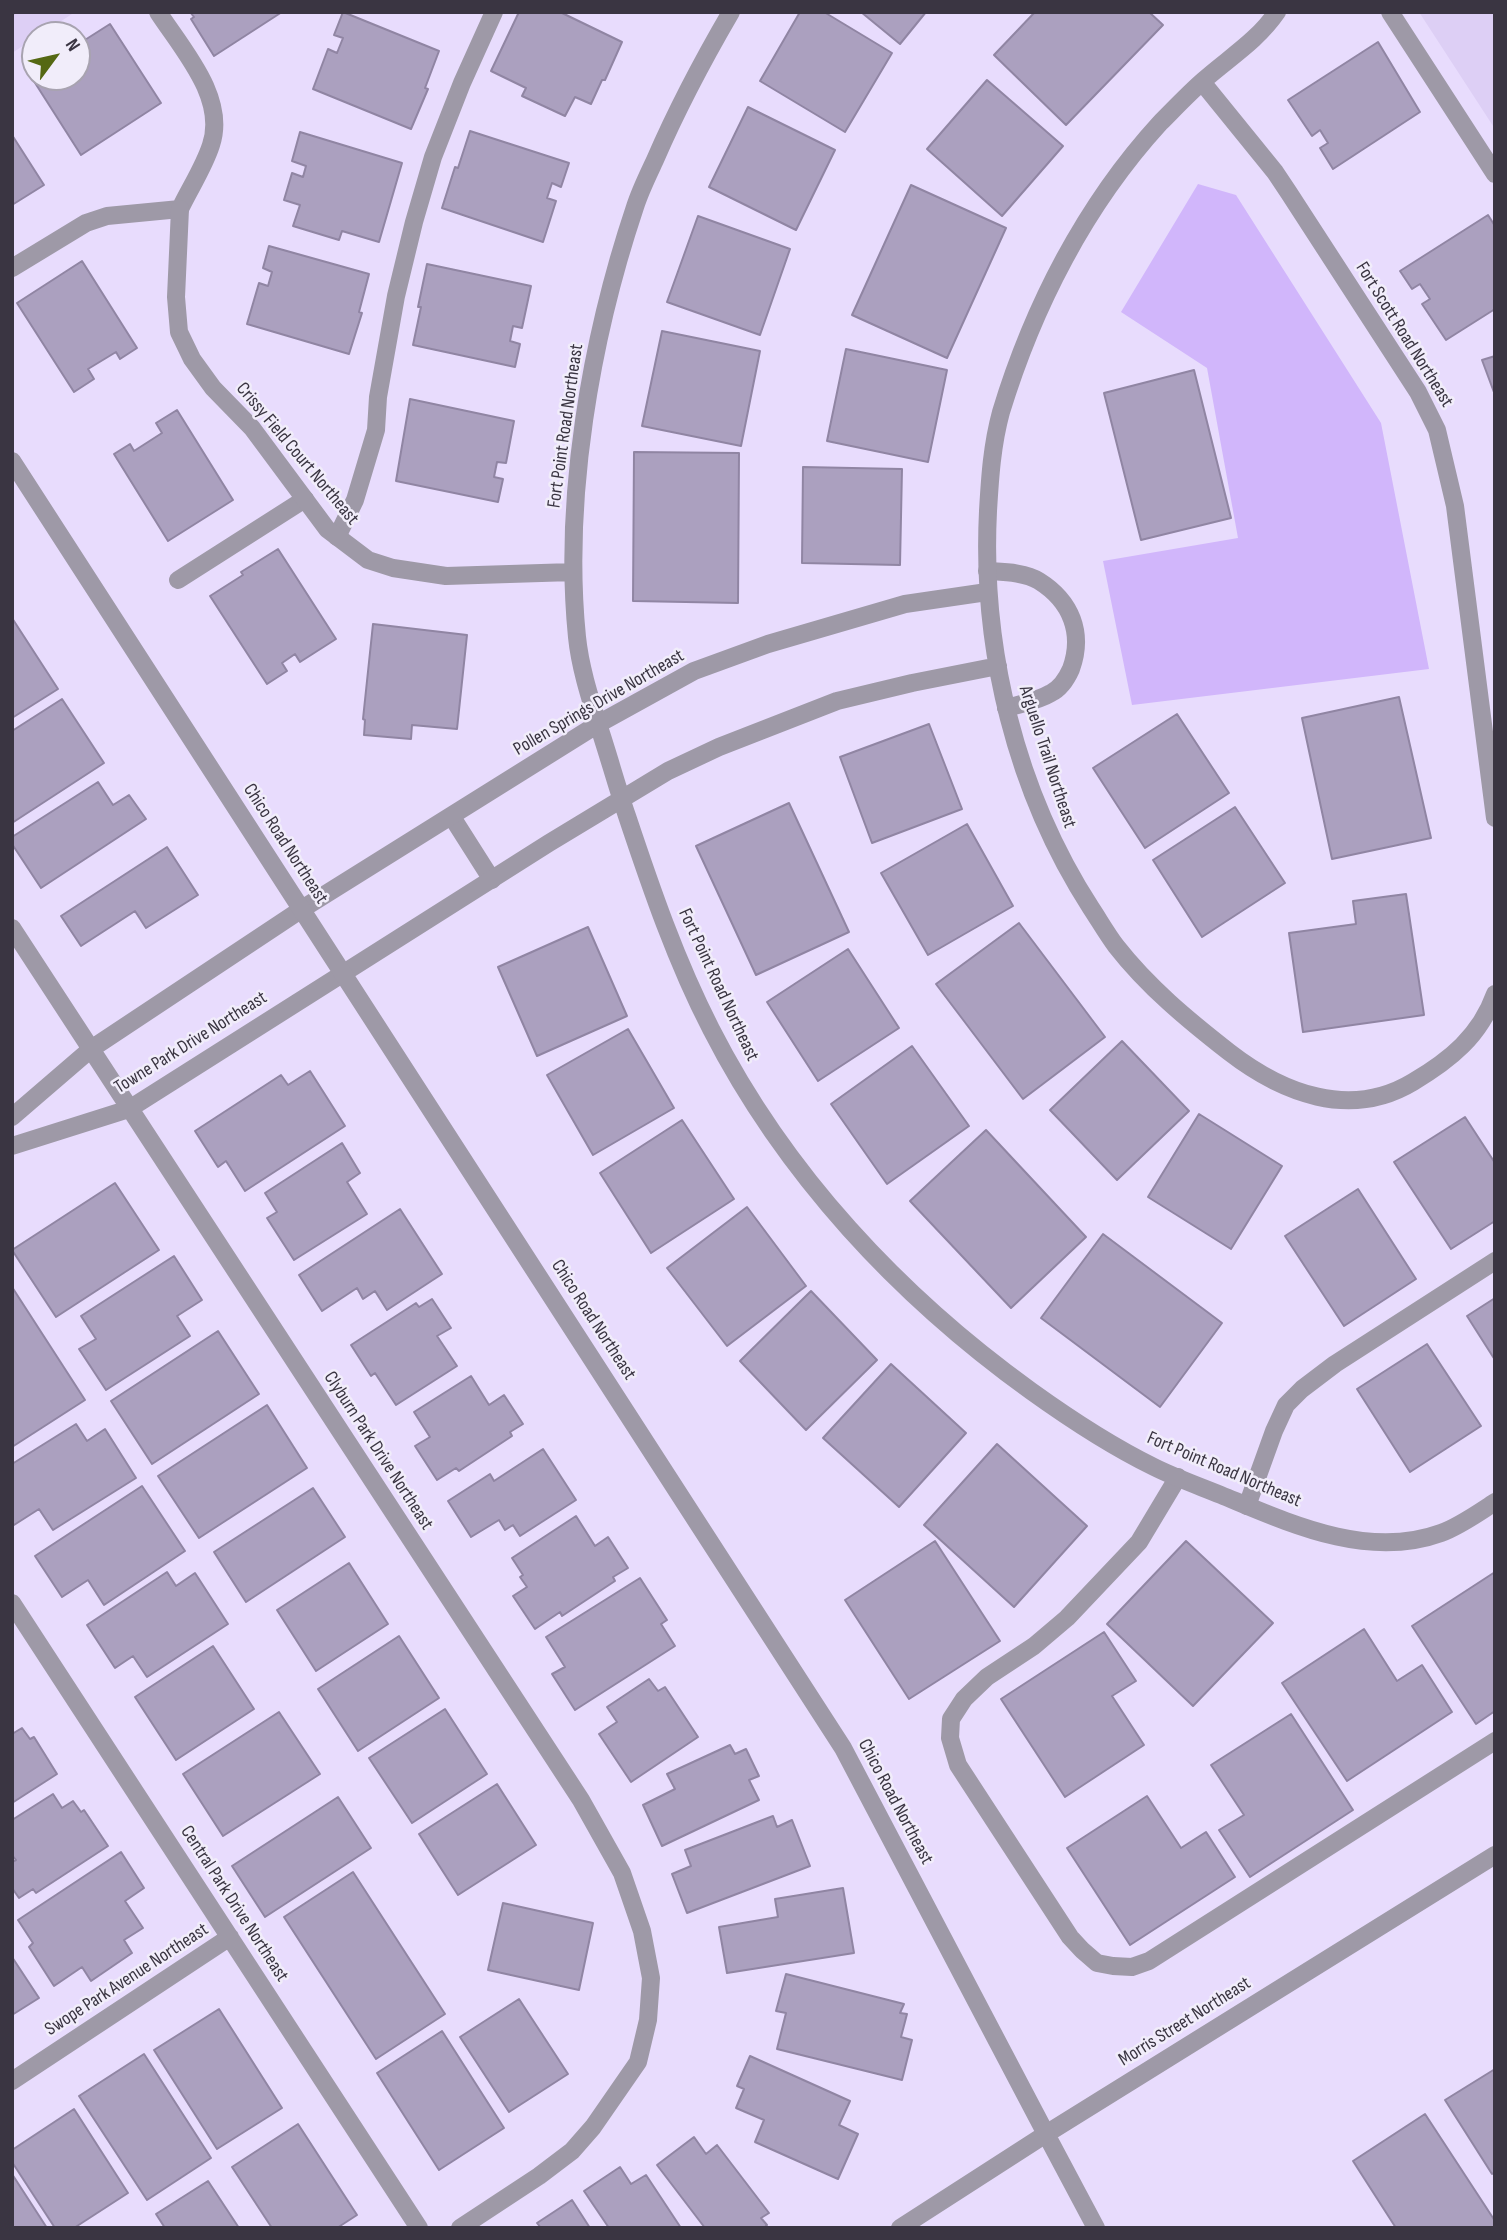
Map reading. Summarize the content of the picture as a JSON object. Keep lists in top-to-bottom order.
{
  "streets": {
    "street": [
      "Fort Scott Road Northeast",
      "Fort Point Road Northeast",
      "Crissy Field Court Northeast",
      "Pollen Springs Drive Northeast",
      "Arguello Trail Northeast",
      "Chico Road Northeast",
      "Towne Park Drive Northeast",
      "Clyburn Park Drive Northeast",
      "Central Park Drive Northeast",
      "Swope Park Avenue Northeast",
      "Morris Street Northeast"
    ]
  },
  "crossings": [
    ["Fort Scott Road Northeast", "Arguello Trail Northeast"],
    ["Fort Point Road Northeast", "Crissy Field Court Northeast"],
    ["Fort Point Road Northeast", "Pollen Springs Drive Northeast"],
    ["Pollen Springs Drive Northeast", "Arguello Trail Northeast"],
    ["Pollen Springs Drive Northeast", "Chico Road Northeast"],
    ["Chico Road Northeast", "Towne Park Drive Northeast"],
    ["Chico Road Northeast", "Morris Street Northeast"],
    ["Towne Park Drive Northeast", "Clyburn Park Drive Northeast"],
    ["Central Park Drive Northeast", "Swope Park Avenue Northeast"]
  ],
  "north": "top right"
}
